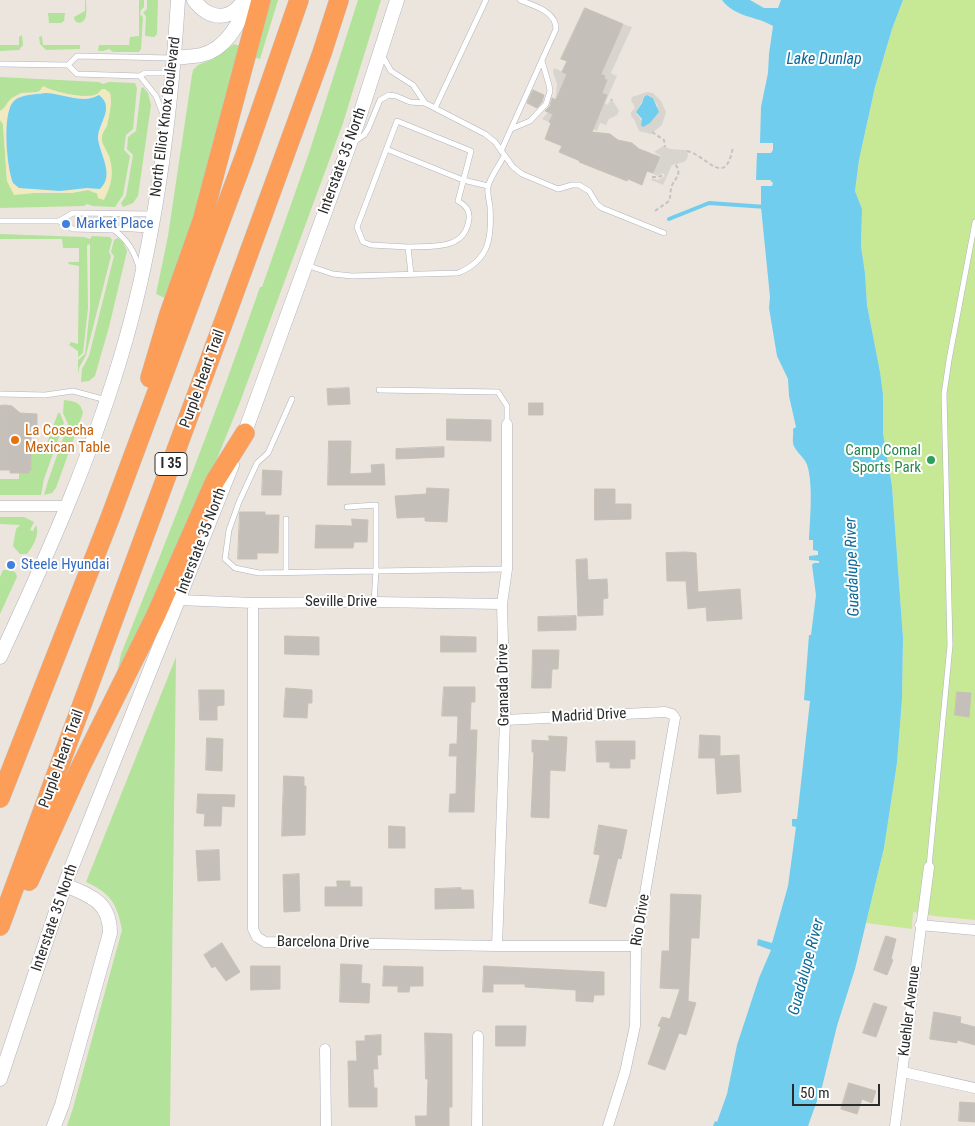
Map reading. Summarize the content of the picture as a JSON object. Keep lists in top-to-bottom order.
{
  "streets": {
    "highway": ["Purple Heart Trail", "I 35"],
    "main road": ["North Elliot Knox Boulevard", "Interstate 35 North"],
    "street": [
      "Seville Drive",
      "Granada Drive",
      "Madrid Drive",
      "Rio Drive",
      "Barcelona Drive",
      "Kuehler Avenue"
    ]
  },
  "crossings": [
    ["Interstate 35 North", "Seville Drive"],
    ["Seville Drive", "Granada Drive"],
    ["Seville Drive", "Barcelona Drive"],
    ["Granada Drive", "Madrid Drive"],
    ["Granada Drive", "Barcelona Drive"],
    ["Madrid Drive", "Rio Drive"],
    ["Rio Drive", "Barcelona Drive"]
  ],
  "water": ["Lake Dunlap", "Guadalupe River"],
  "places": [
    "Market Place",
    "La Cosecha Mexican Table",
    "Camp Comal Sports Park",
    "Steele Hyundai"
  ],
  "scale_bar": "50 m"
}
